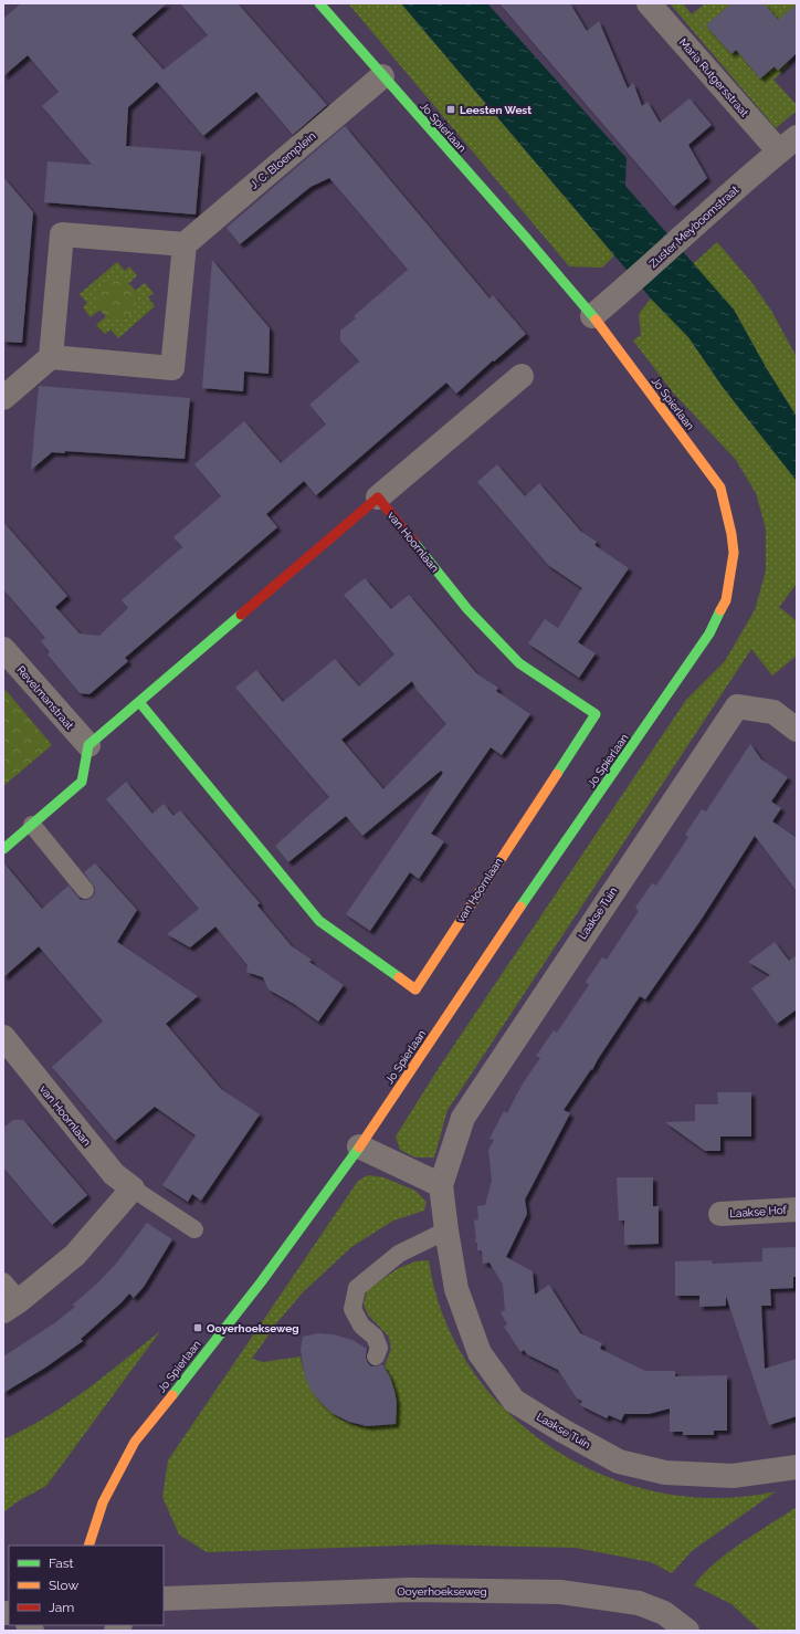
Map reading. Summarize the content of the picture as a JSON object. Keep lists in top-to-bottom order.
{
  "streets": {
    "street": [
      "Maria Rutgersstraat",
      "Jo Spierlaan",
      "J. C. Bloemplein",
      "Zuster Meyboomstraat",
      "van Hoornlaan",
      "Revelmanstraat",
      "Laakse Tuin",
      "Laakse Hof",
      "Ooyerhoekseweg"
    ]
  },
  "crossings": [
    ["Maria Rutgersstraat", "Zuster Meyboomstraat"],
    ["Jo Spierlaan", "J. C. Bloemplein"],
    ["Jo Spierlaan", "Zuster Meyboomstraat"]
  ],
  "places": {
    "transit": ["Leesten West", "Ooyerhoekseweg"]
  },
  "legend": ["Fast", "Slow", "Jam"]
}
